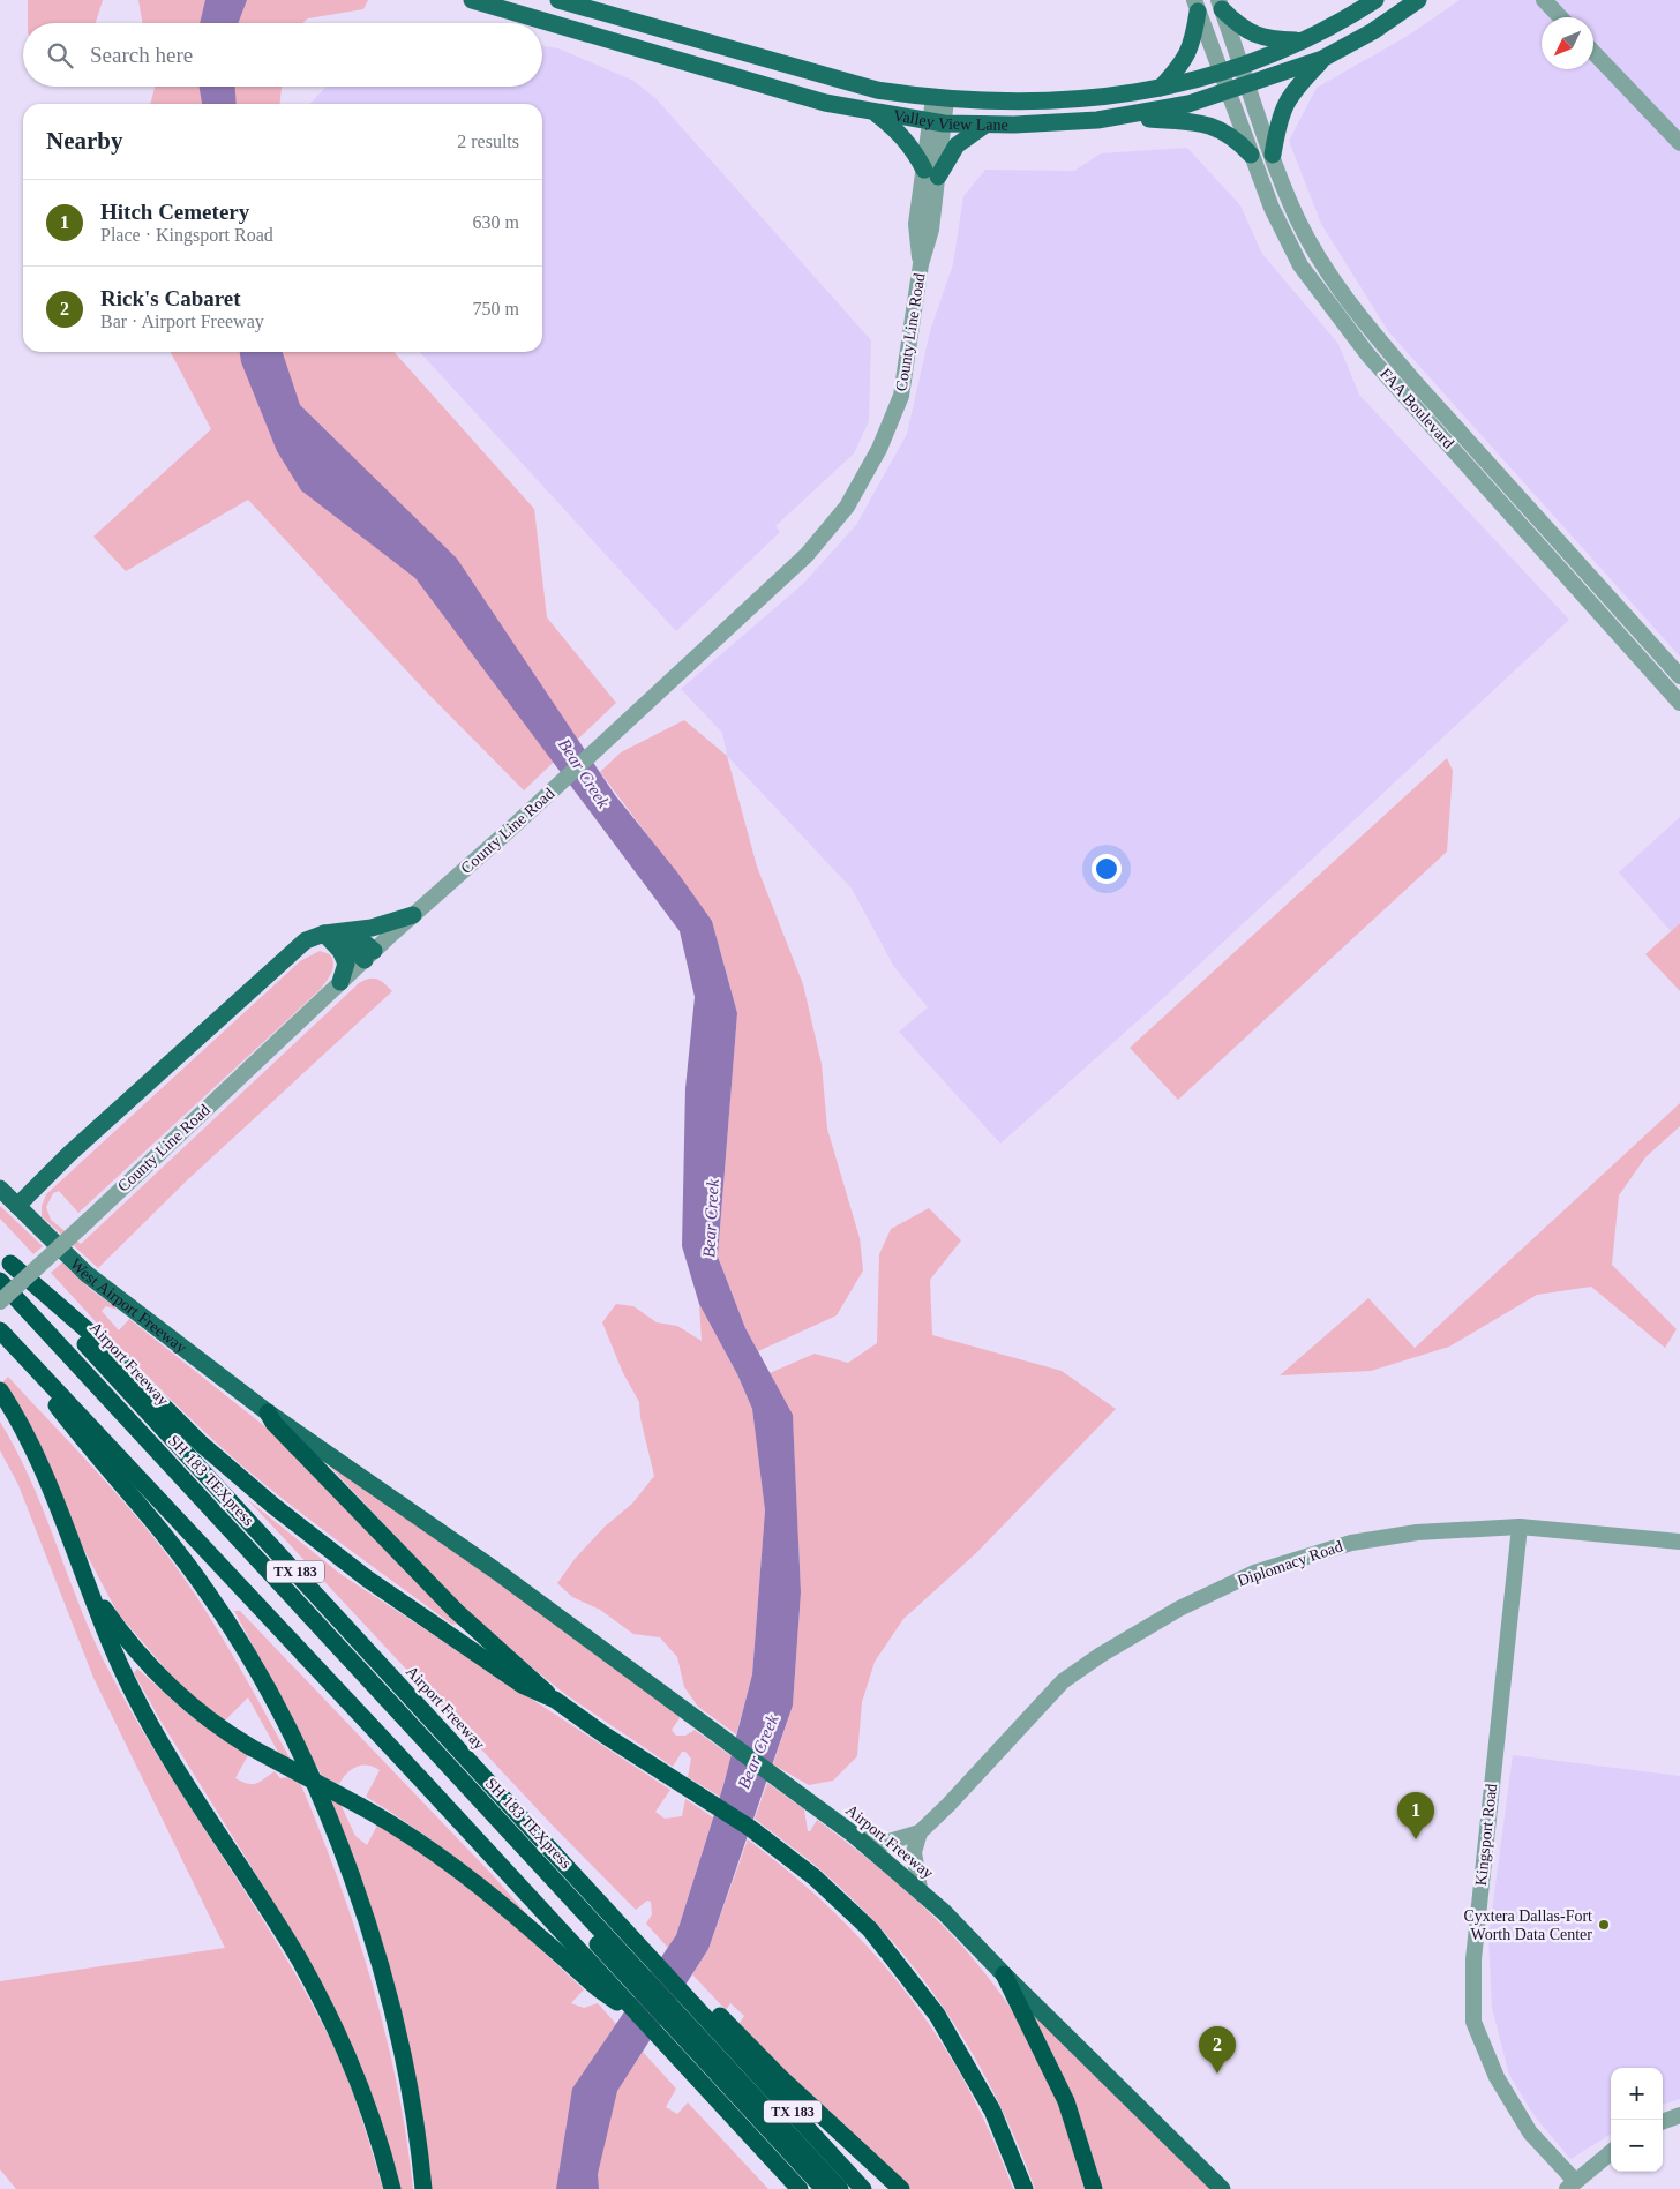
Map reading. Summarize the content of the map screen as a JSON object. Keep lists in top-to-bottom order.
{
  "streets": {
    "highway": ["Airport Freeway", "SH 183 TEXpress", "TX 183"],
    "main road": ["Valley View Lane", "West Airport Freeway"],
    "street": [
      "County Line Road",
      "FAA Boulevard",
      "Diplomacy Road",
      "Kingsport Road"
    ]
  },
  "crossings": [
    ["Valley View Lane", "County Line Road"],
    ["Valley View Lane", "FAA Boulevard"],
    ["West Airport Freeway", "Airport Freeway"],
    ["Airport Freeway", "Diplomacy Road"],
    ["Airport Freeway", "TX 183"],
    ["SH 183 TEXpress", "TX 183"],
    ["Diplomacy Road", "Kingsport Road"]
  ],
  "water": ["Bear Creek"],
  "places": ["Cyxtera Dallas-Fort Worth Data Center"],
  "north": "bottom left",
  "page": {
    "search": "Search here",
    "heading": ["Nearby", "2 results"],
    "list": [
      {
        "mark": "1",
        "name": "Hitch Cemetery",
        "note": "Place · Kingsport Road",
        "value": "630 m"
      },
      {
        "mark": "2",
        "name": "Rick's Cabaret",
        "note": "Bar · Airport Freeway",
        "value": "750 m"
      }
    ],
    "pins": ["1", "2"],
    "map_buttons": ["+", "−"]
  }
}
